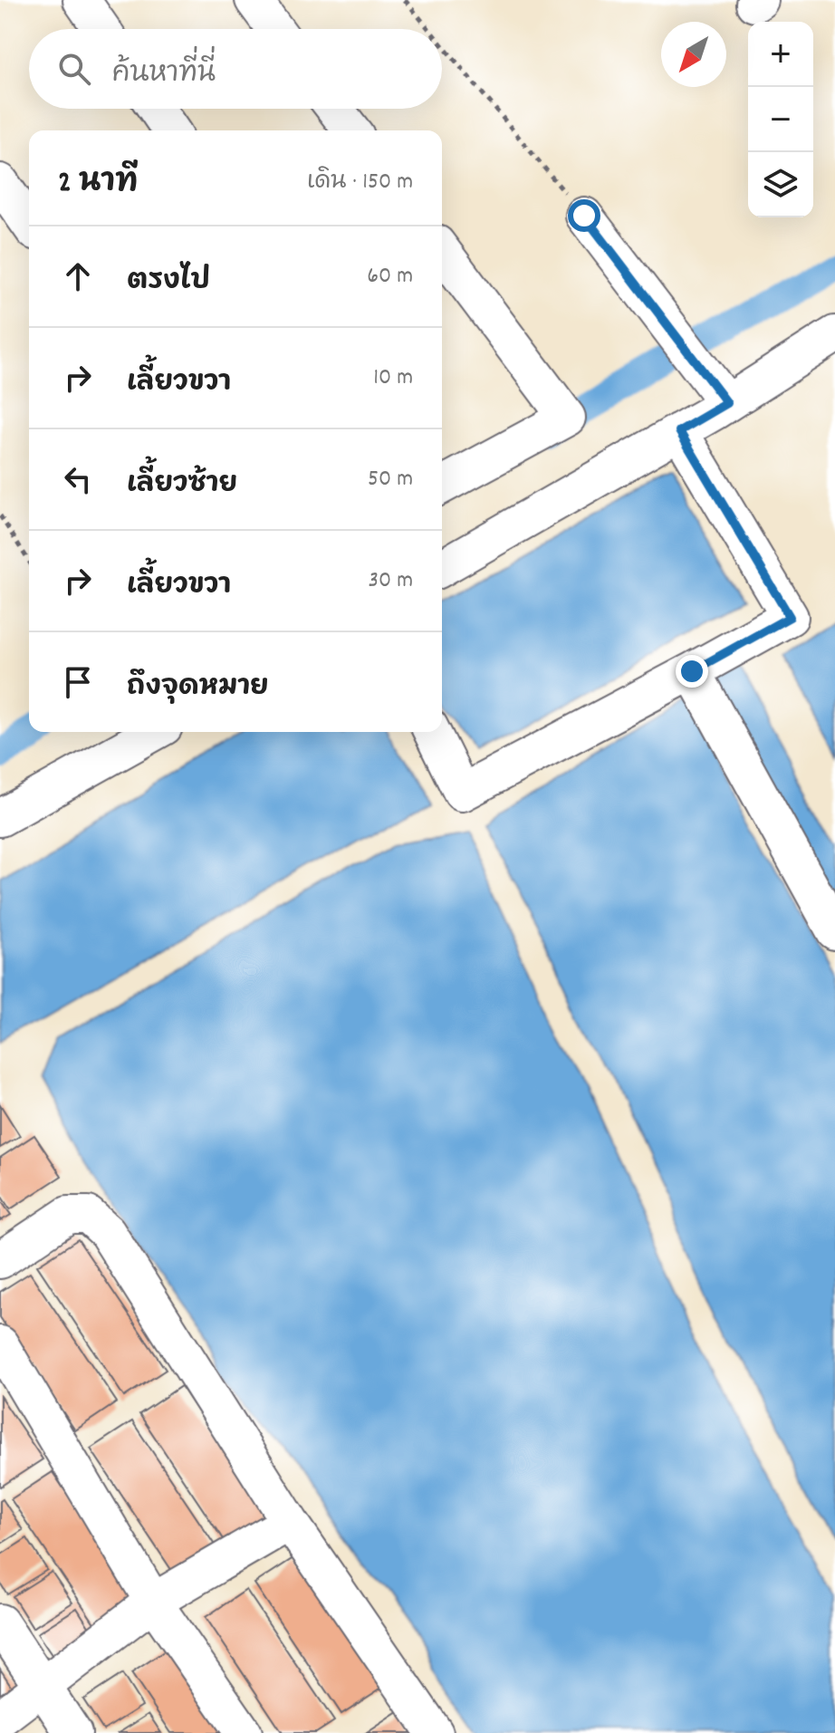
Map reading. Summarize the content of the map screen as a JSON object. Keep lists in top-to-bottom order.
{
  "north": "bottom left",
  "page": {
    "map_buttons": ["+", "−"],
    "search": "ค้นหาที่นี่",
    "heading": ["2 นาที", "เดิน · 150 m"],
    "list": [
      ["ตรงไป", "60 m"],
      ["เลี้ยวขวา", "10 m"],
      ["เลี้ยวซ้าย", "50 m"],
      ["เลี้ยวขวา", "30 m"],
      "ถึงจุดหมาย"
    ]
  }
}
